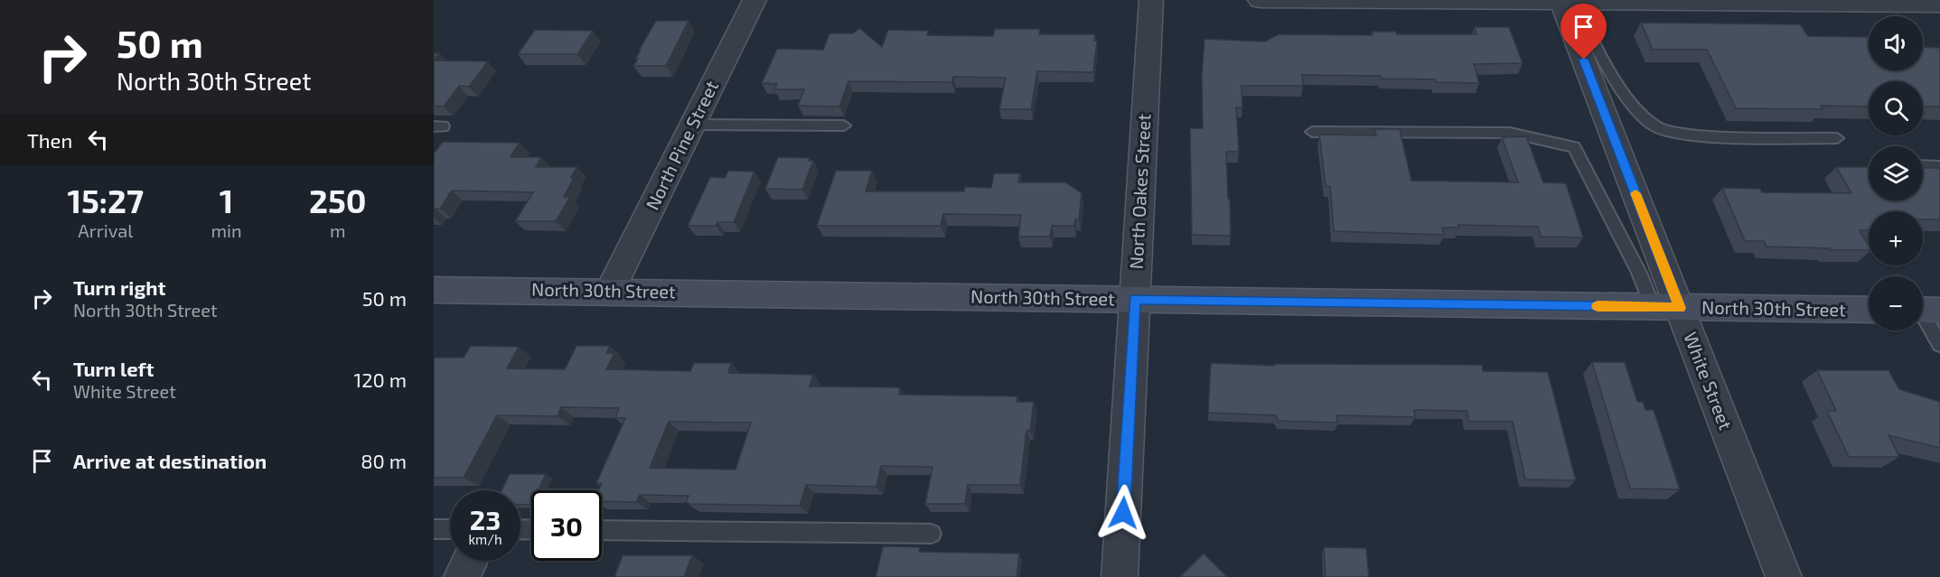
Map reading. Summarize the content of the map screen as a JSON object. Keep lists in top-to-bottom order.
{
  "streets": {
    "main road": ["North 30th Street"],
    "street": ["North Pine Street", "North Oakes Street", "White Street"]
  },
  "crossings": [
    ["North Pine Street", "North 30th Street"],
    ["North Oakes Street", "North 30th Street"],
    ["North 30th Street", "White Street"]
  ],
  "page": {
    "turn": ["50 m", "North 30th Street"],
    "map_buttons": ["+", "−"],
    "then": "Then",
    "eta": [
      "15:27",
      "Arrival",
      "1",
      "min",
      "250",
      "m"
    ],
    "list": [
      {
        "name": "Turn right",
        "note": "North 30th Street",
        "value": "50 m"
      },
      {
        "name": "Turn left",
        "note": "White Street",
        "value": "120 m"
      },
      {
        "name": "Arrive at destination",
        "value": "80 m"
      }
    ],
    "speed": "23 km/h",
    "limit": "30"
  }
}
